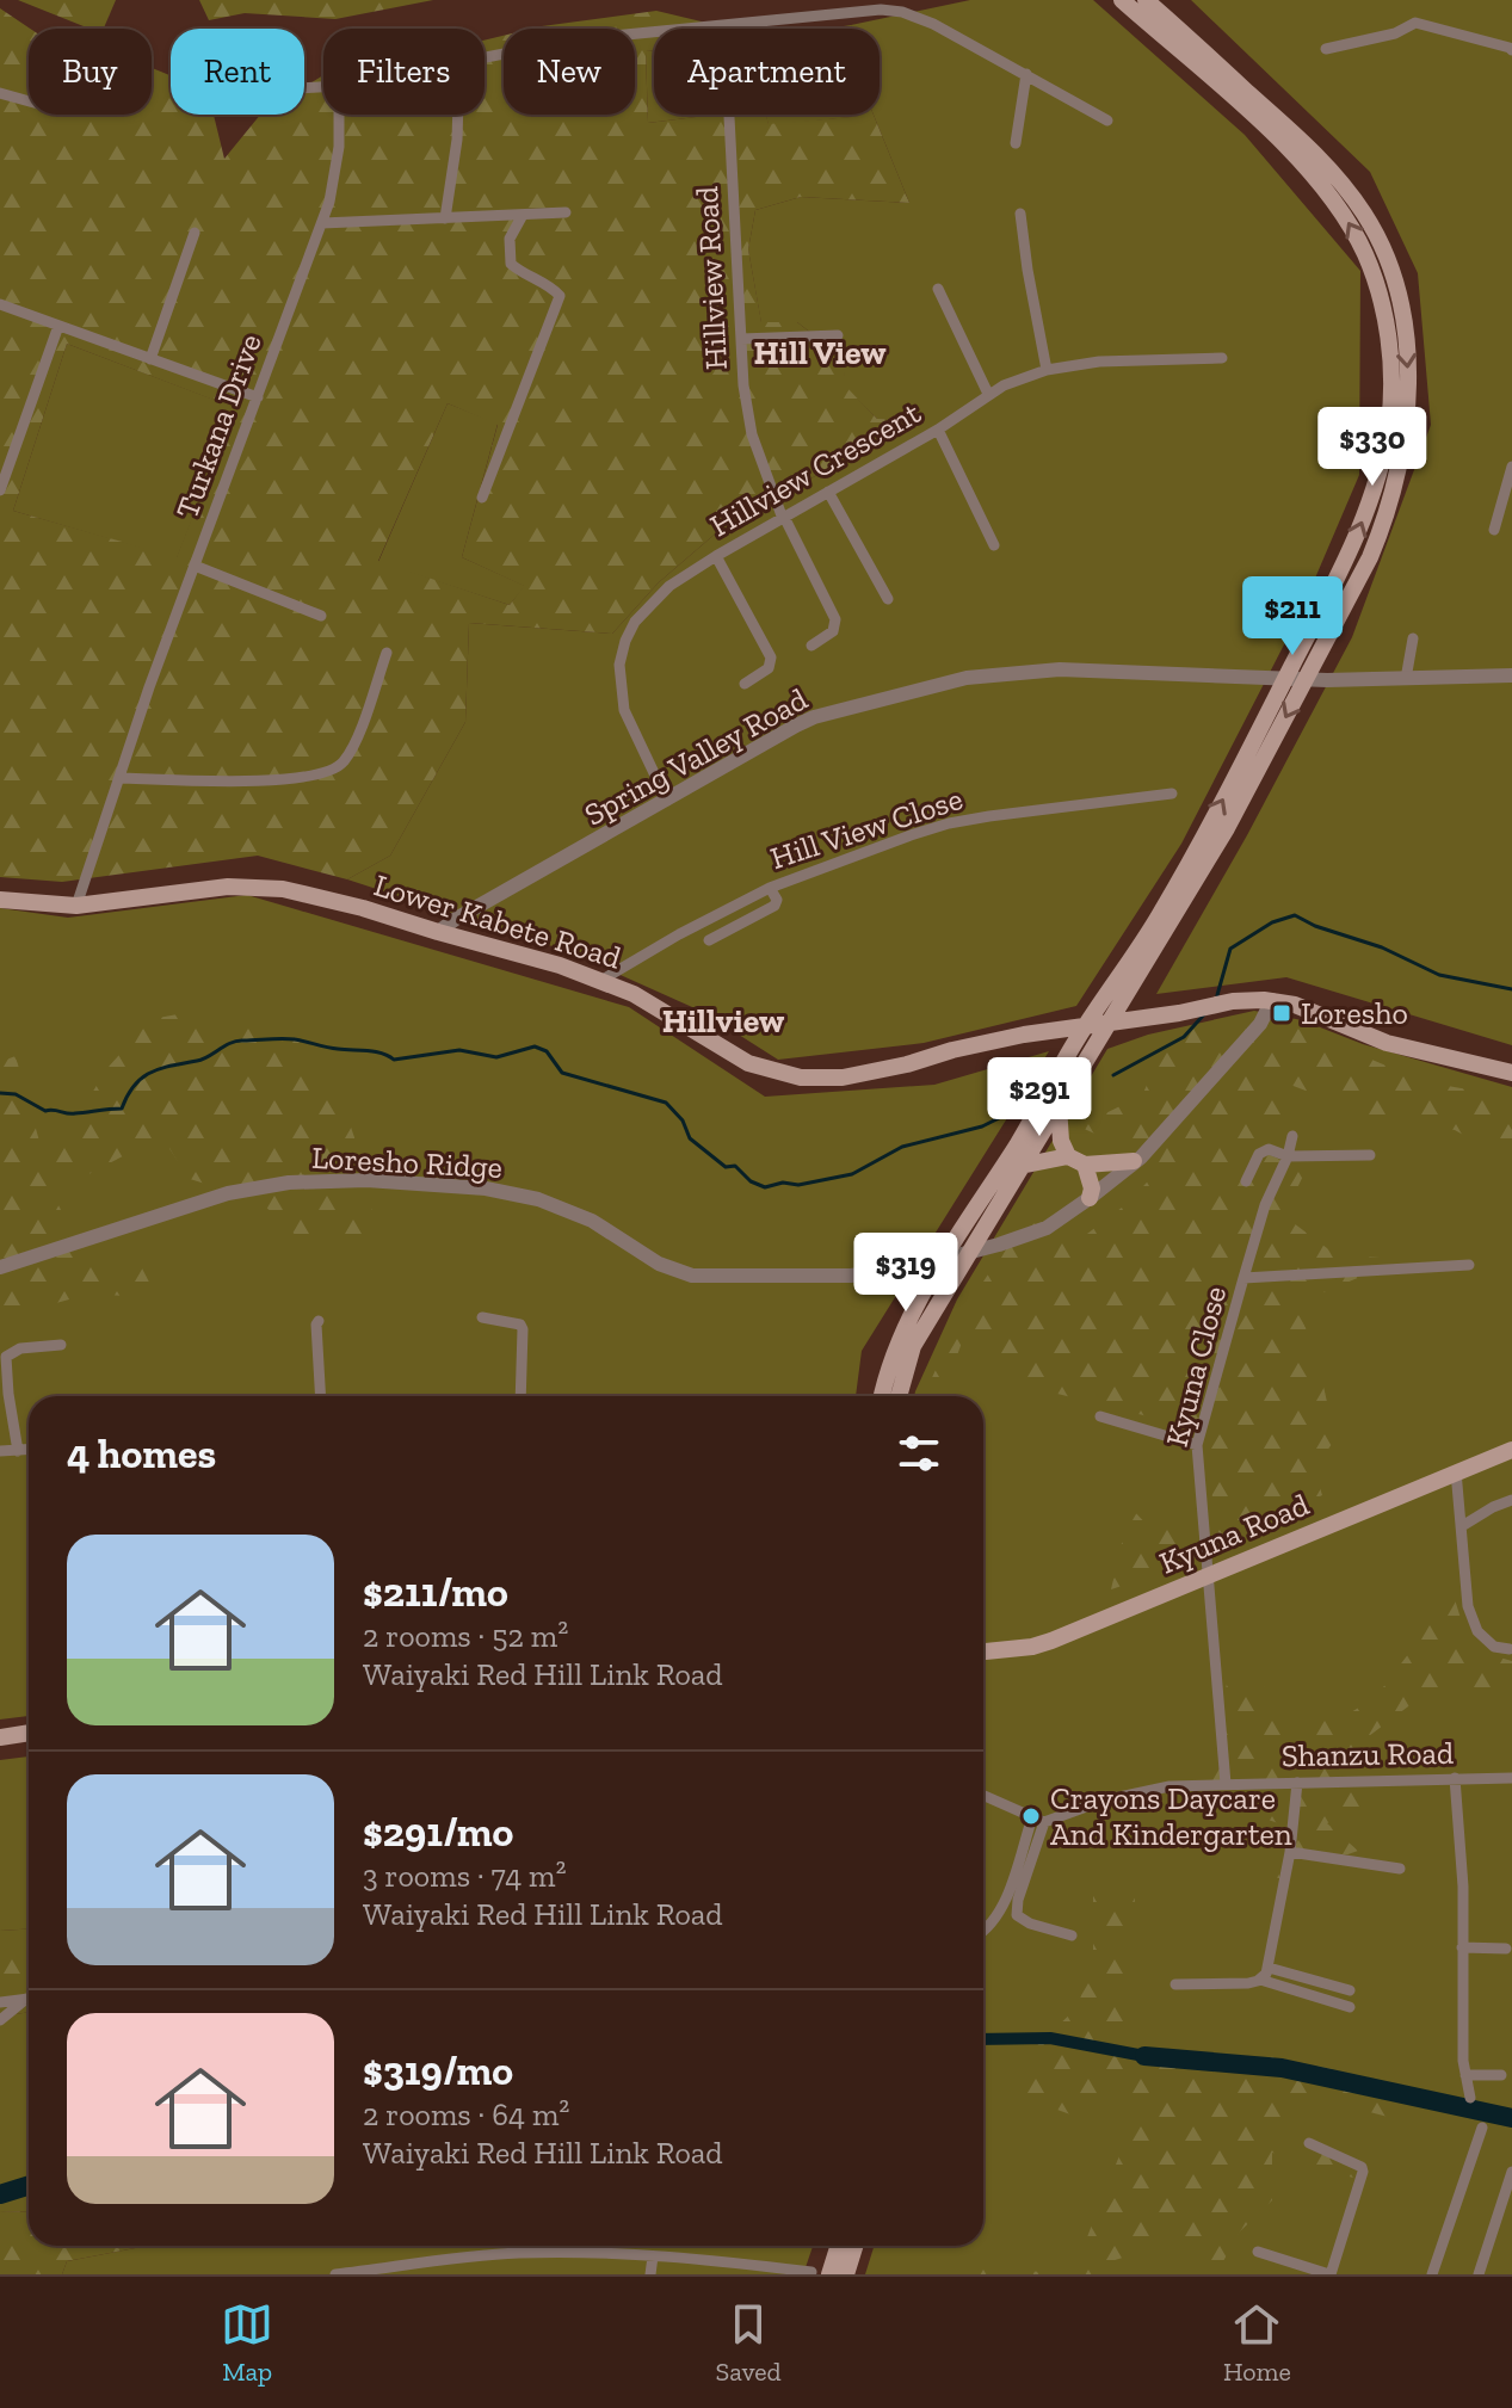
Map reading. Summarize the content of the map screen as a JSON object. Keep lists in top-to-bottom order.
{
  "streets": {
    "main road": ["Lower Kabete Road", "Kyuna Road"],
    "street": [
      "Hillview Road",
      "Turkana Drive",
      "Hillview Crescent",
      "Spring Valley Road",
      "Hill View Close",
      "Loresho Ridge",
      "Kyuna Close",
      "Shanzu Road"
    ]
  },
  "crossings": [
    ["Hillview Road", "Hillview Crescent"],
    ["Turkana Drive", "Lower Kabete Road"],
    ["Hillview Crescent", "Spring Valley Road"],
    ["Spring Valley Road", "Lower Kabete Road"],
    ["Hill View Close", "Lower Kabete Road"],
    ["Lower Kabete Road", "Loresho Ridge"],
    ["Kyuna Close", "Kyuna Road"]
  ],
  "districts": ["Hill View", "Hillview"],
  "places": {
    "transit": ["Loresho"],
    "other": ["Crayons Daycare And Kindergarten"]
  },
  "page": {
    "chip": [
      "Buy",
      "Rent",
      "Filters",
      "New",
      "Apartment"
    ],
    "price": [
      "$330",
      "$211",
      "$291",
      "$319"
    ],
    "heading": "4 homes",
    "list": [
      {
        "name": "$211/mo",
        "note": "2 rooms · 52 m² · Waiyaki Red Hill Link Road"
      },
      {
        "name": "$291/mo",
        "note": "3 rooms · 74 m² · Waiyaki Red Hill Link Road"
      },
      {
        "name": "$319/mo",
        "note": "2 rooms · 64 m² · Waiyaki Red Hill Link Road"
      }
    ],
    "tabs": ["Map", "Saved", "Home"]
  }
}
